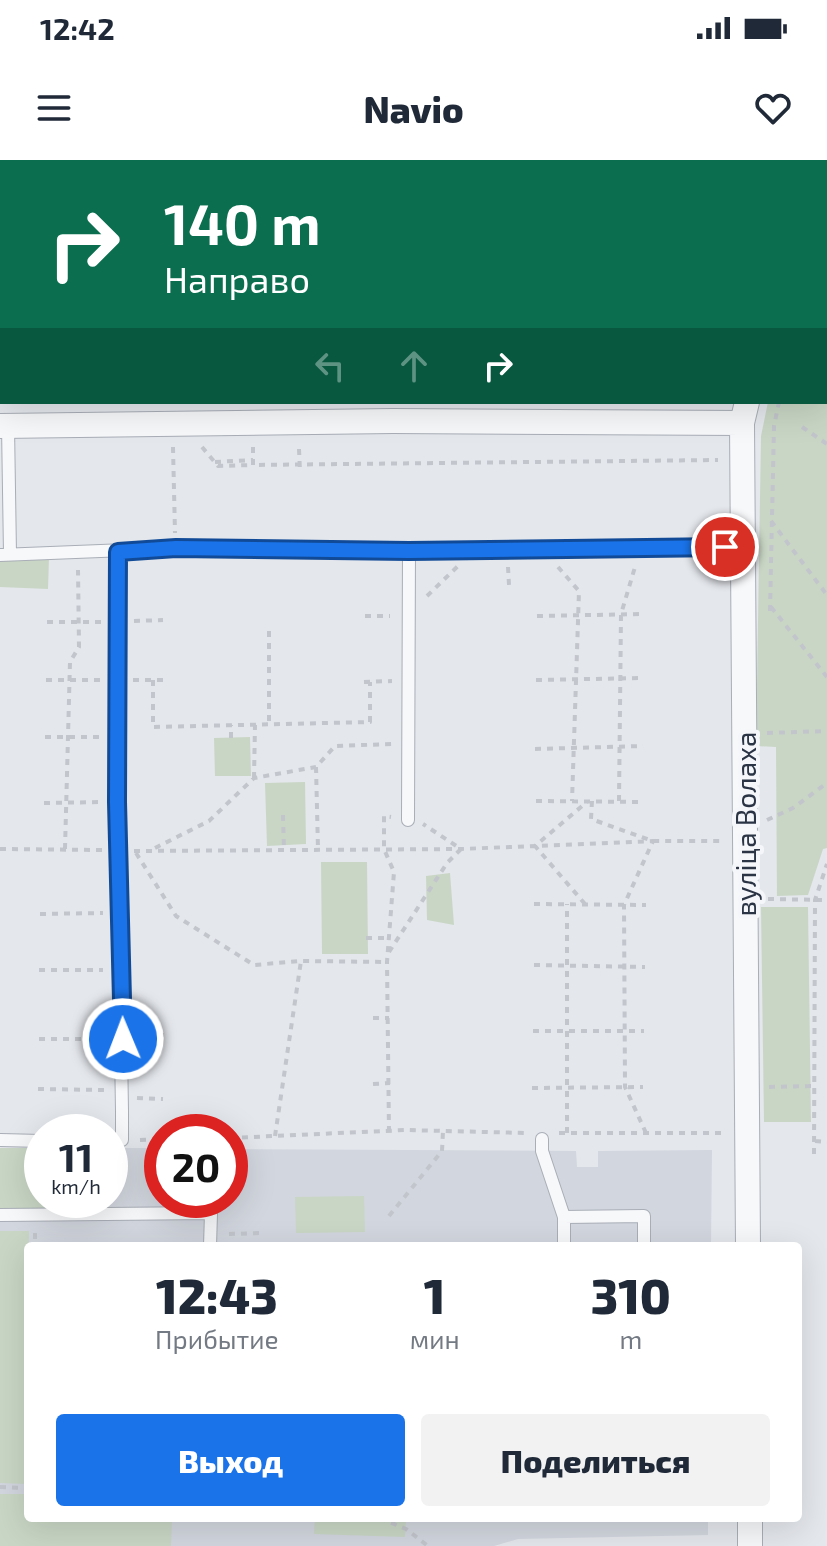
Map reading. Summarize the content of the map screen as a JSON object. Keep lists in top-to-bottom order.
{
  "streets": {
    "street": ["вуліца Волаха"]
  },
  "page": {
    "status": "12:42",
    "header": "Navio",
    "turn": ["140 m", "Направо"],
    "speed": "11 km/h",
    "limit": "20",
    "eta": [
      "12:43",
      "Прибытие",
      "1",
      "мин",
      "310",
      "m"
    ],
    "buttons": ["Выход", "Поделиться"]
  }
}
